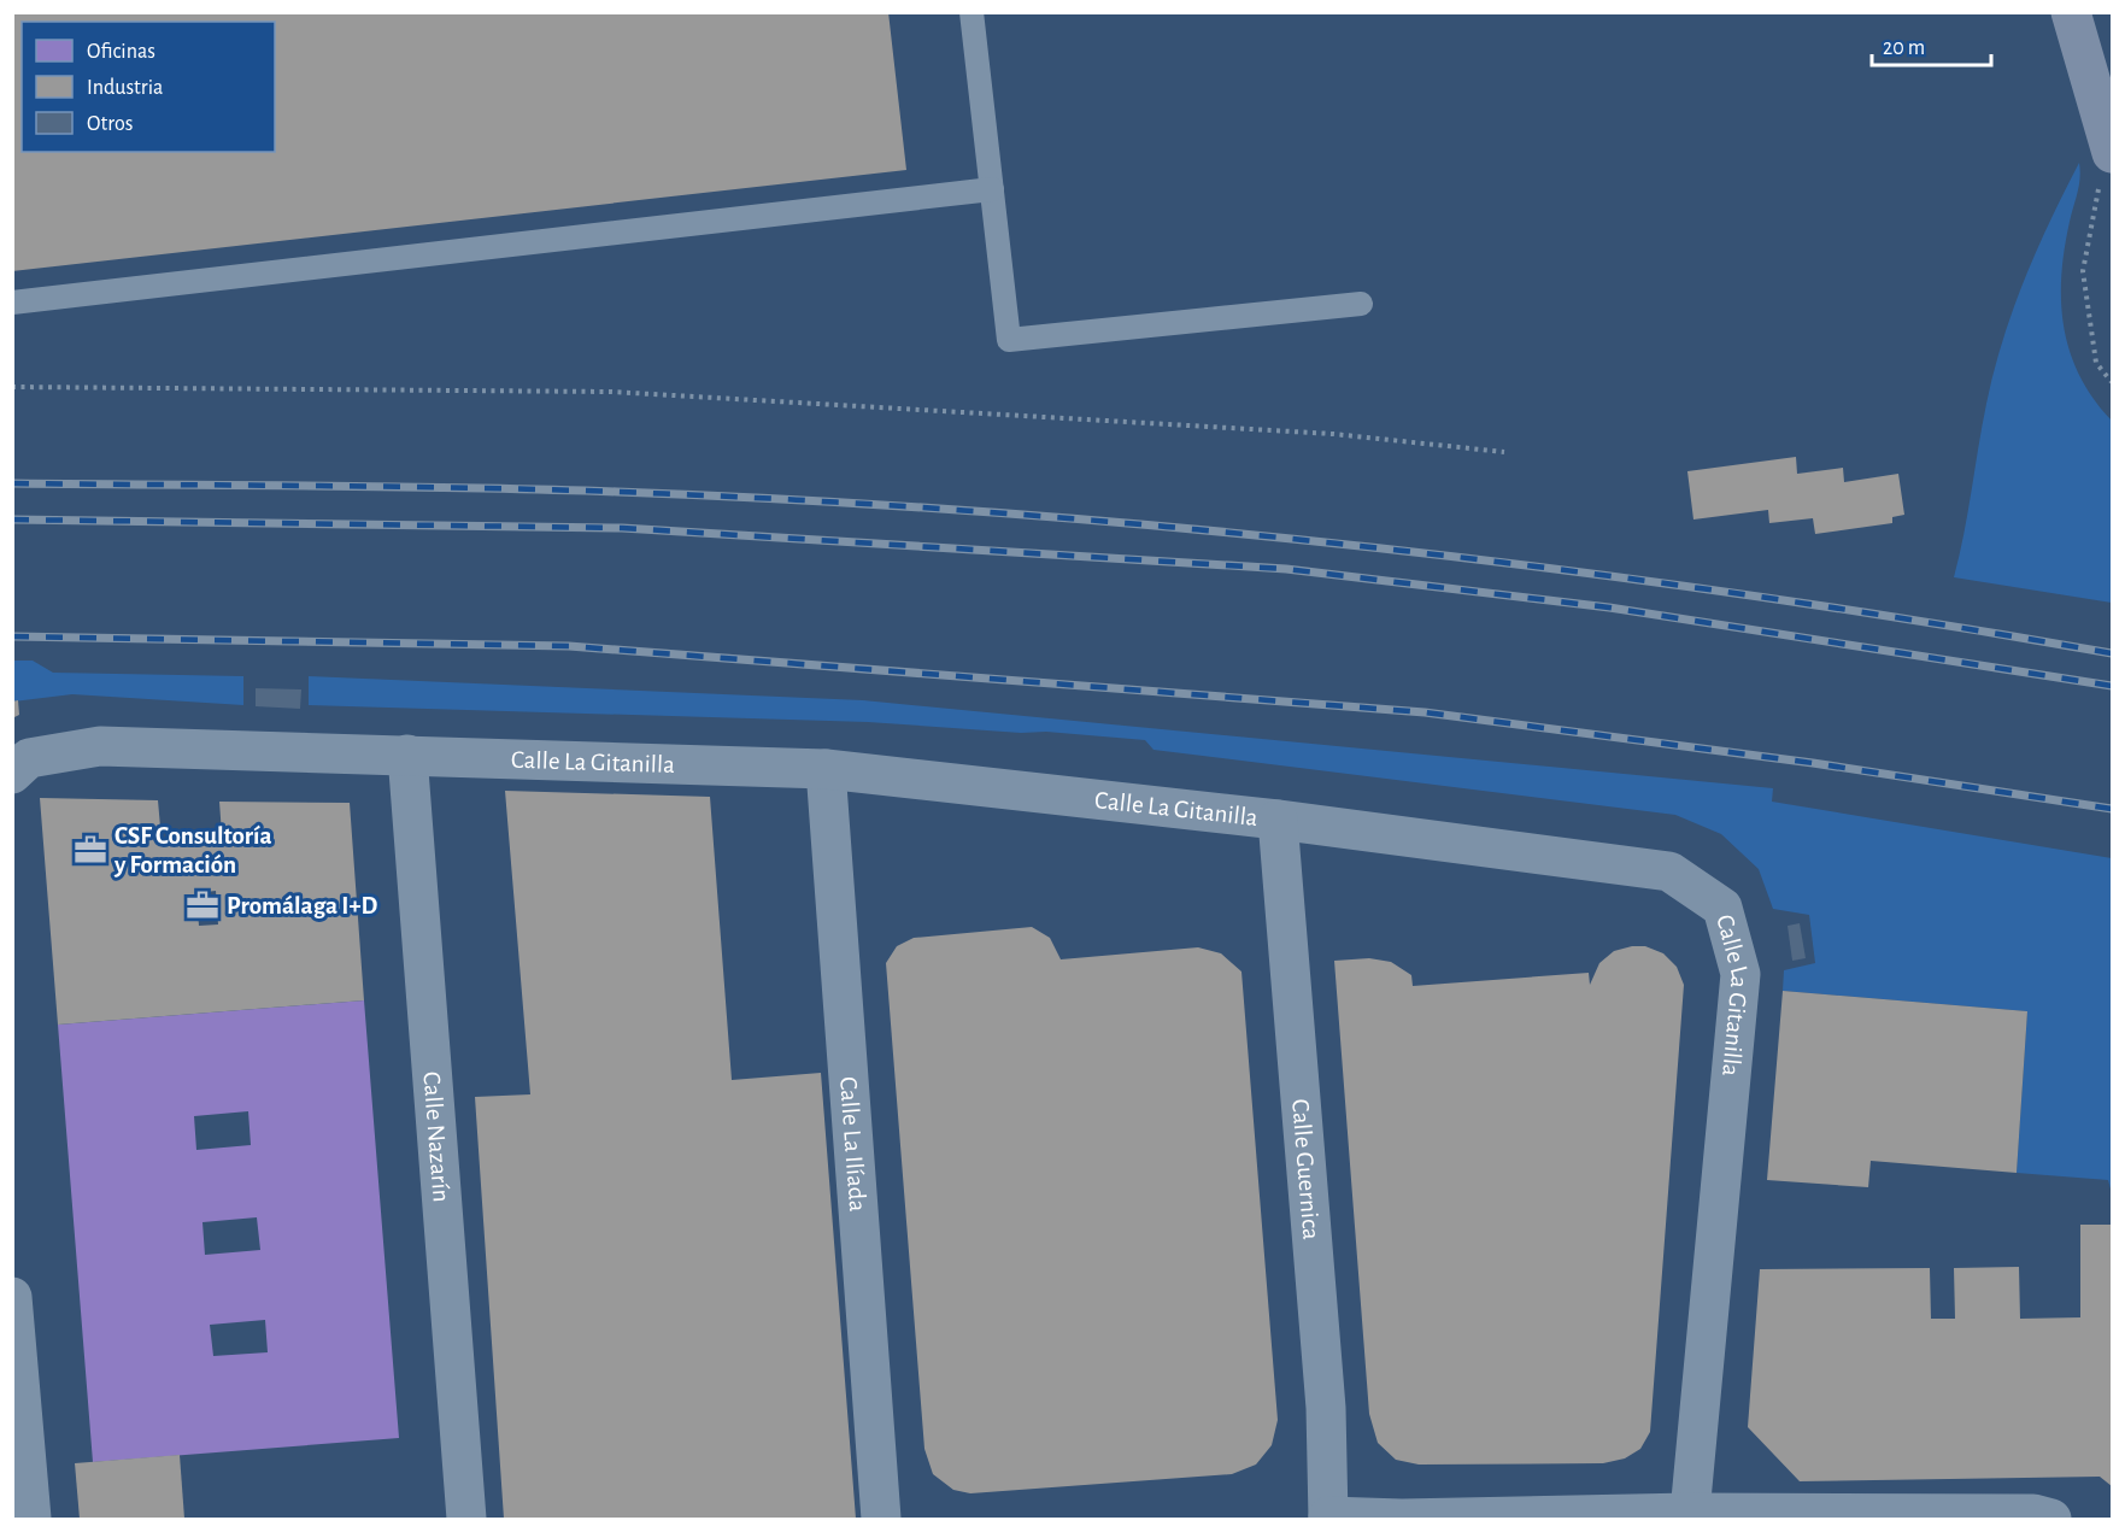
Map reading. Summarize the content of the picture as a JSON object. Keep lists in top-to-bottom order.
{
  "streets": {
    "street": [
      "Calle La Gitanilla",
      "Calle Nazarín",
      "Calle La Ilíada",
      "Calle Guernica"
    ]
  },
  "crossings": [
    ["Calle La Gitanilla", "Calle Nazarín"],
    ["Calle La Gitanilla", "Calle La Ilíada"],
    ["Calle La Gitanilla", "Calle Guernica"]
  ],
  "places": {
    "office": ["CSF Consultoría y Formación", "Promálaga I+D"]
  },
  "legend": ["Oficinas", "Industria", "Otros"],
  "scale_bar": "20 m"
}
